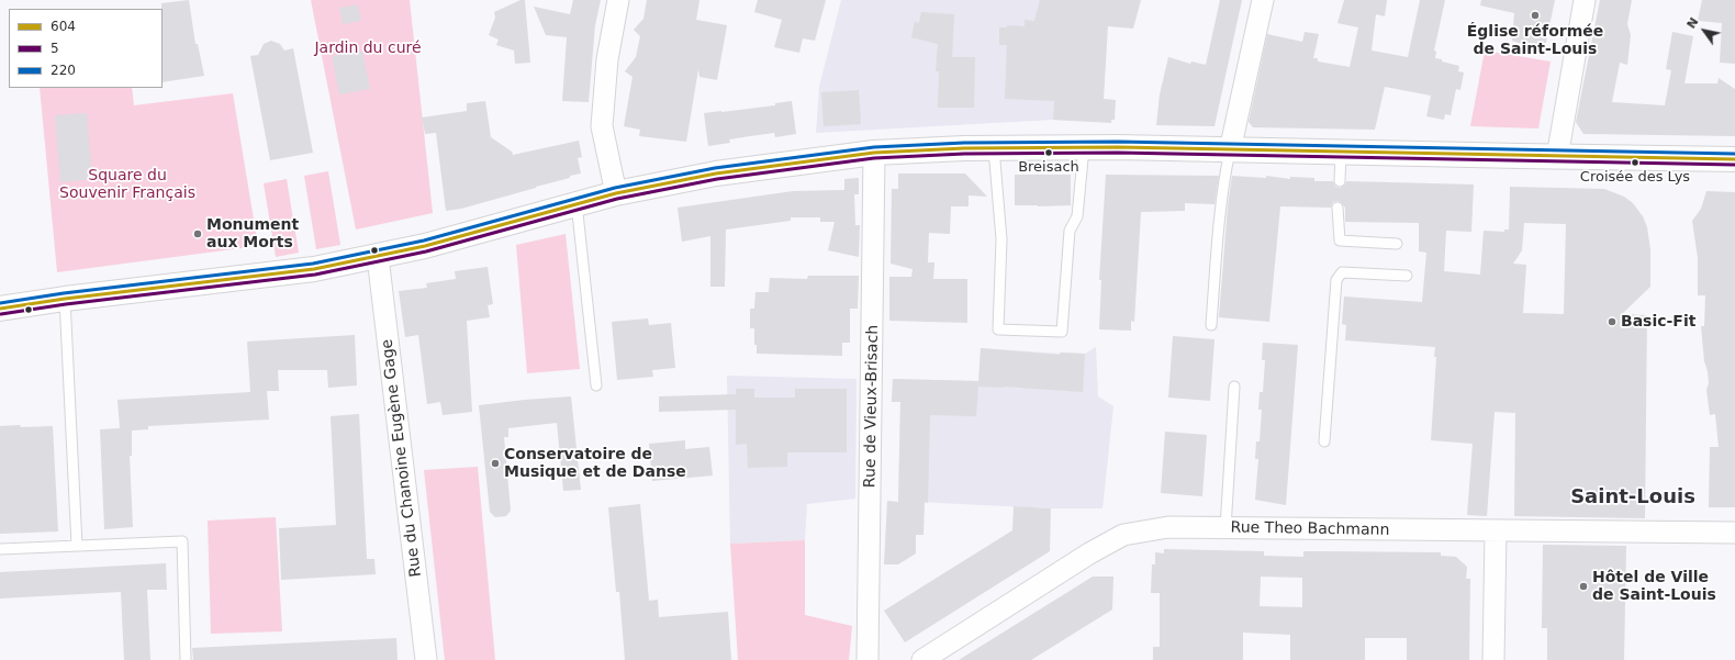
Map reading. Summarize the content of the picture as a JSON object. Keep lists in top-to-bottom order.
{
  "streets": {
    "street": ["Rue de Vieux-Brisach", "Rue du Chanoine Eugène Gage", "Rue Theo Bachmann"]
  },
  "districts": ["Saint-Louis"],
  "parks": ["Jardin du curé", "Square du Souvenir Français"],
  "places": [
    "Église réformée de Saint-Louis",
    "Breisach",
    "Croisée des Lys",
    "Monument aux Morts",
    "Basic-Fit",
    "Conservatoire de Musique et de Danse",
    "Hôtel de Ville de Saint-Louis"
  ],
  "lines": ["transit line 220", "transit line 604", "transit line 5"],
  "legend": ["604", "5", "220"],
  "north": "top left"
}
